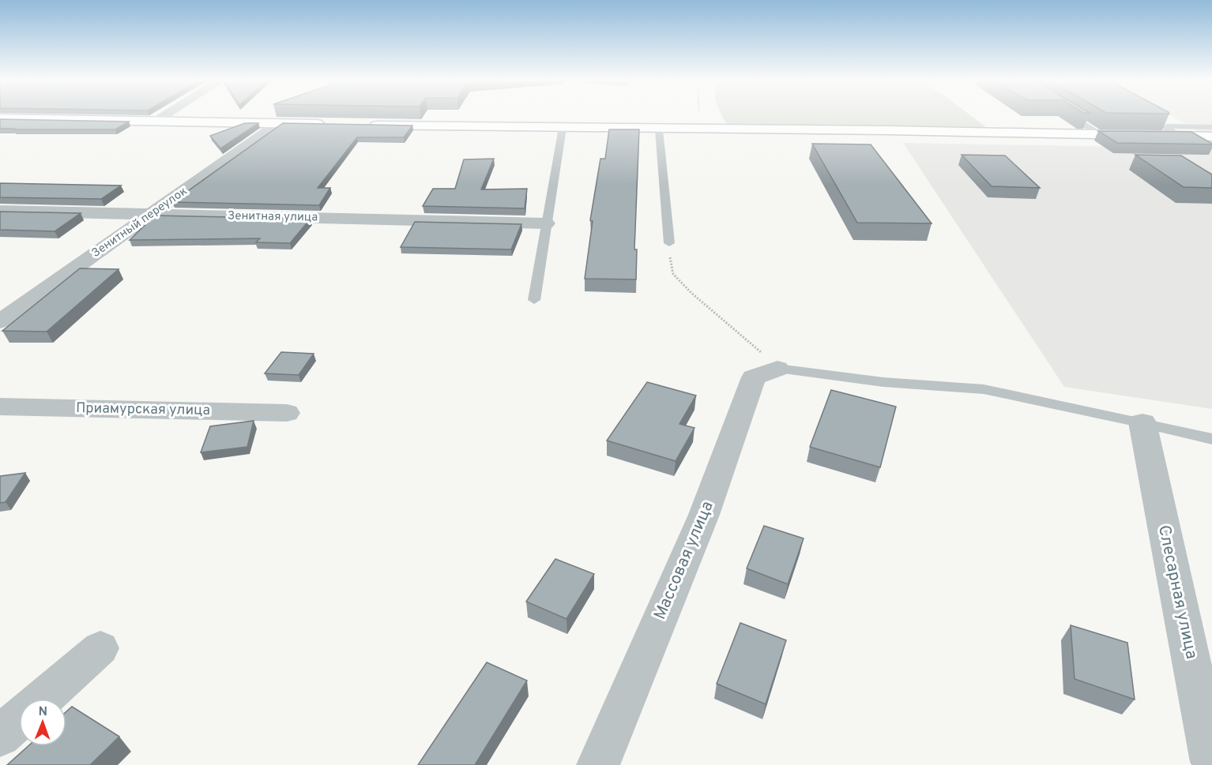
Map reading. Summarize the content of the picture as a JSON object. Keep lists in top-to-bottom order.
{
  "streets": {
    "street": [
      "Зенитная улица",
      "Зенитный переулок",
      "Приамурская улица",
      "Массовая улица",
      "Слесарная улица"
    ]
  },
  "crossings": [
    ["Зенитная улица", "Зенитный переулок"]
  ],
  "north": "top"
}
